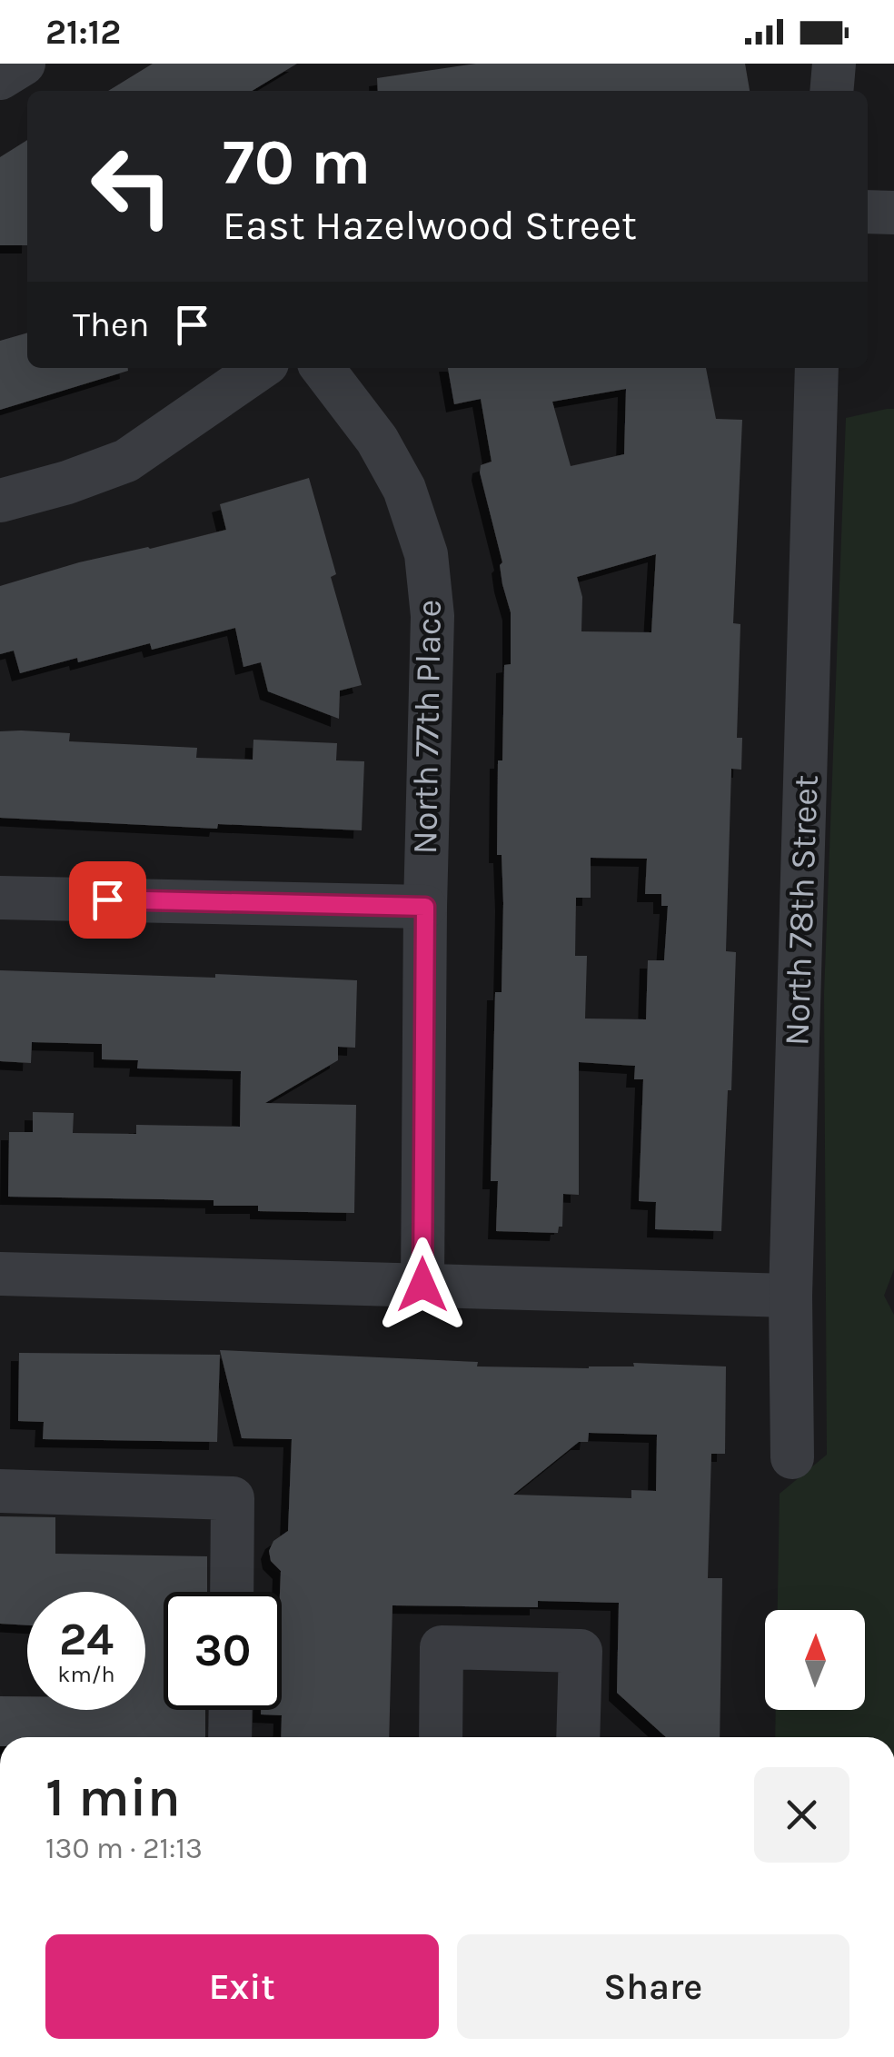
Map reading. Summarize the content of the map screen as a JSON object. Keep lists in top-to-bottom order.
{
  "streets": {
    "street": ["North 77th Place", "North 78th Street"]
  },
  "north": "top",
  "page": {
    "status": "21:12",
    "turn": ["70 m", "East Hazelwood Street"],
    "then": "Then",
    "speed": "24 km/h",
    "limit": "30",
    "heading": ["1 min", "130 m · 21:13"],
    "buttons": ["Exit", "Share"]
  }
}
